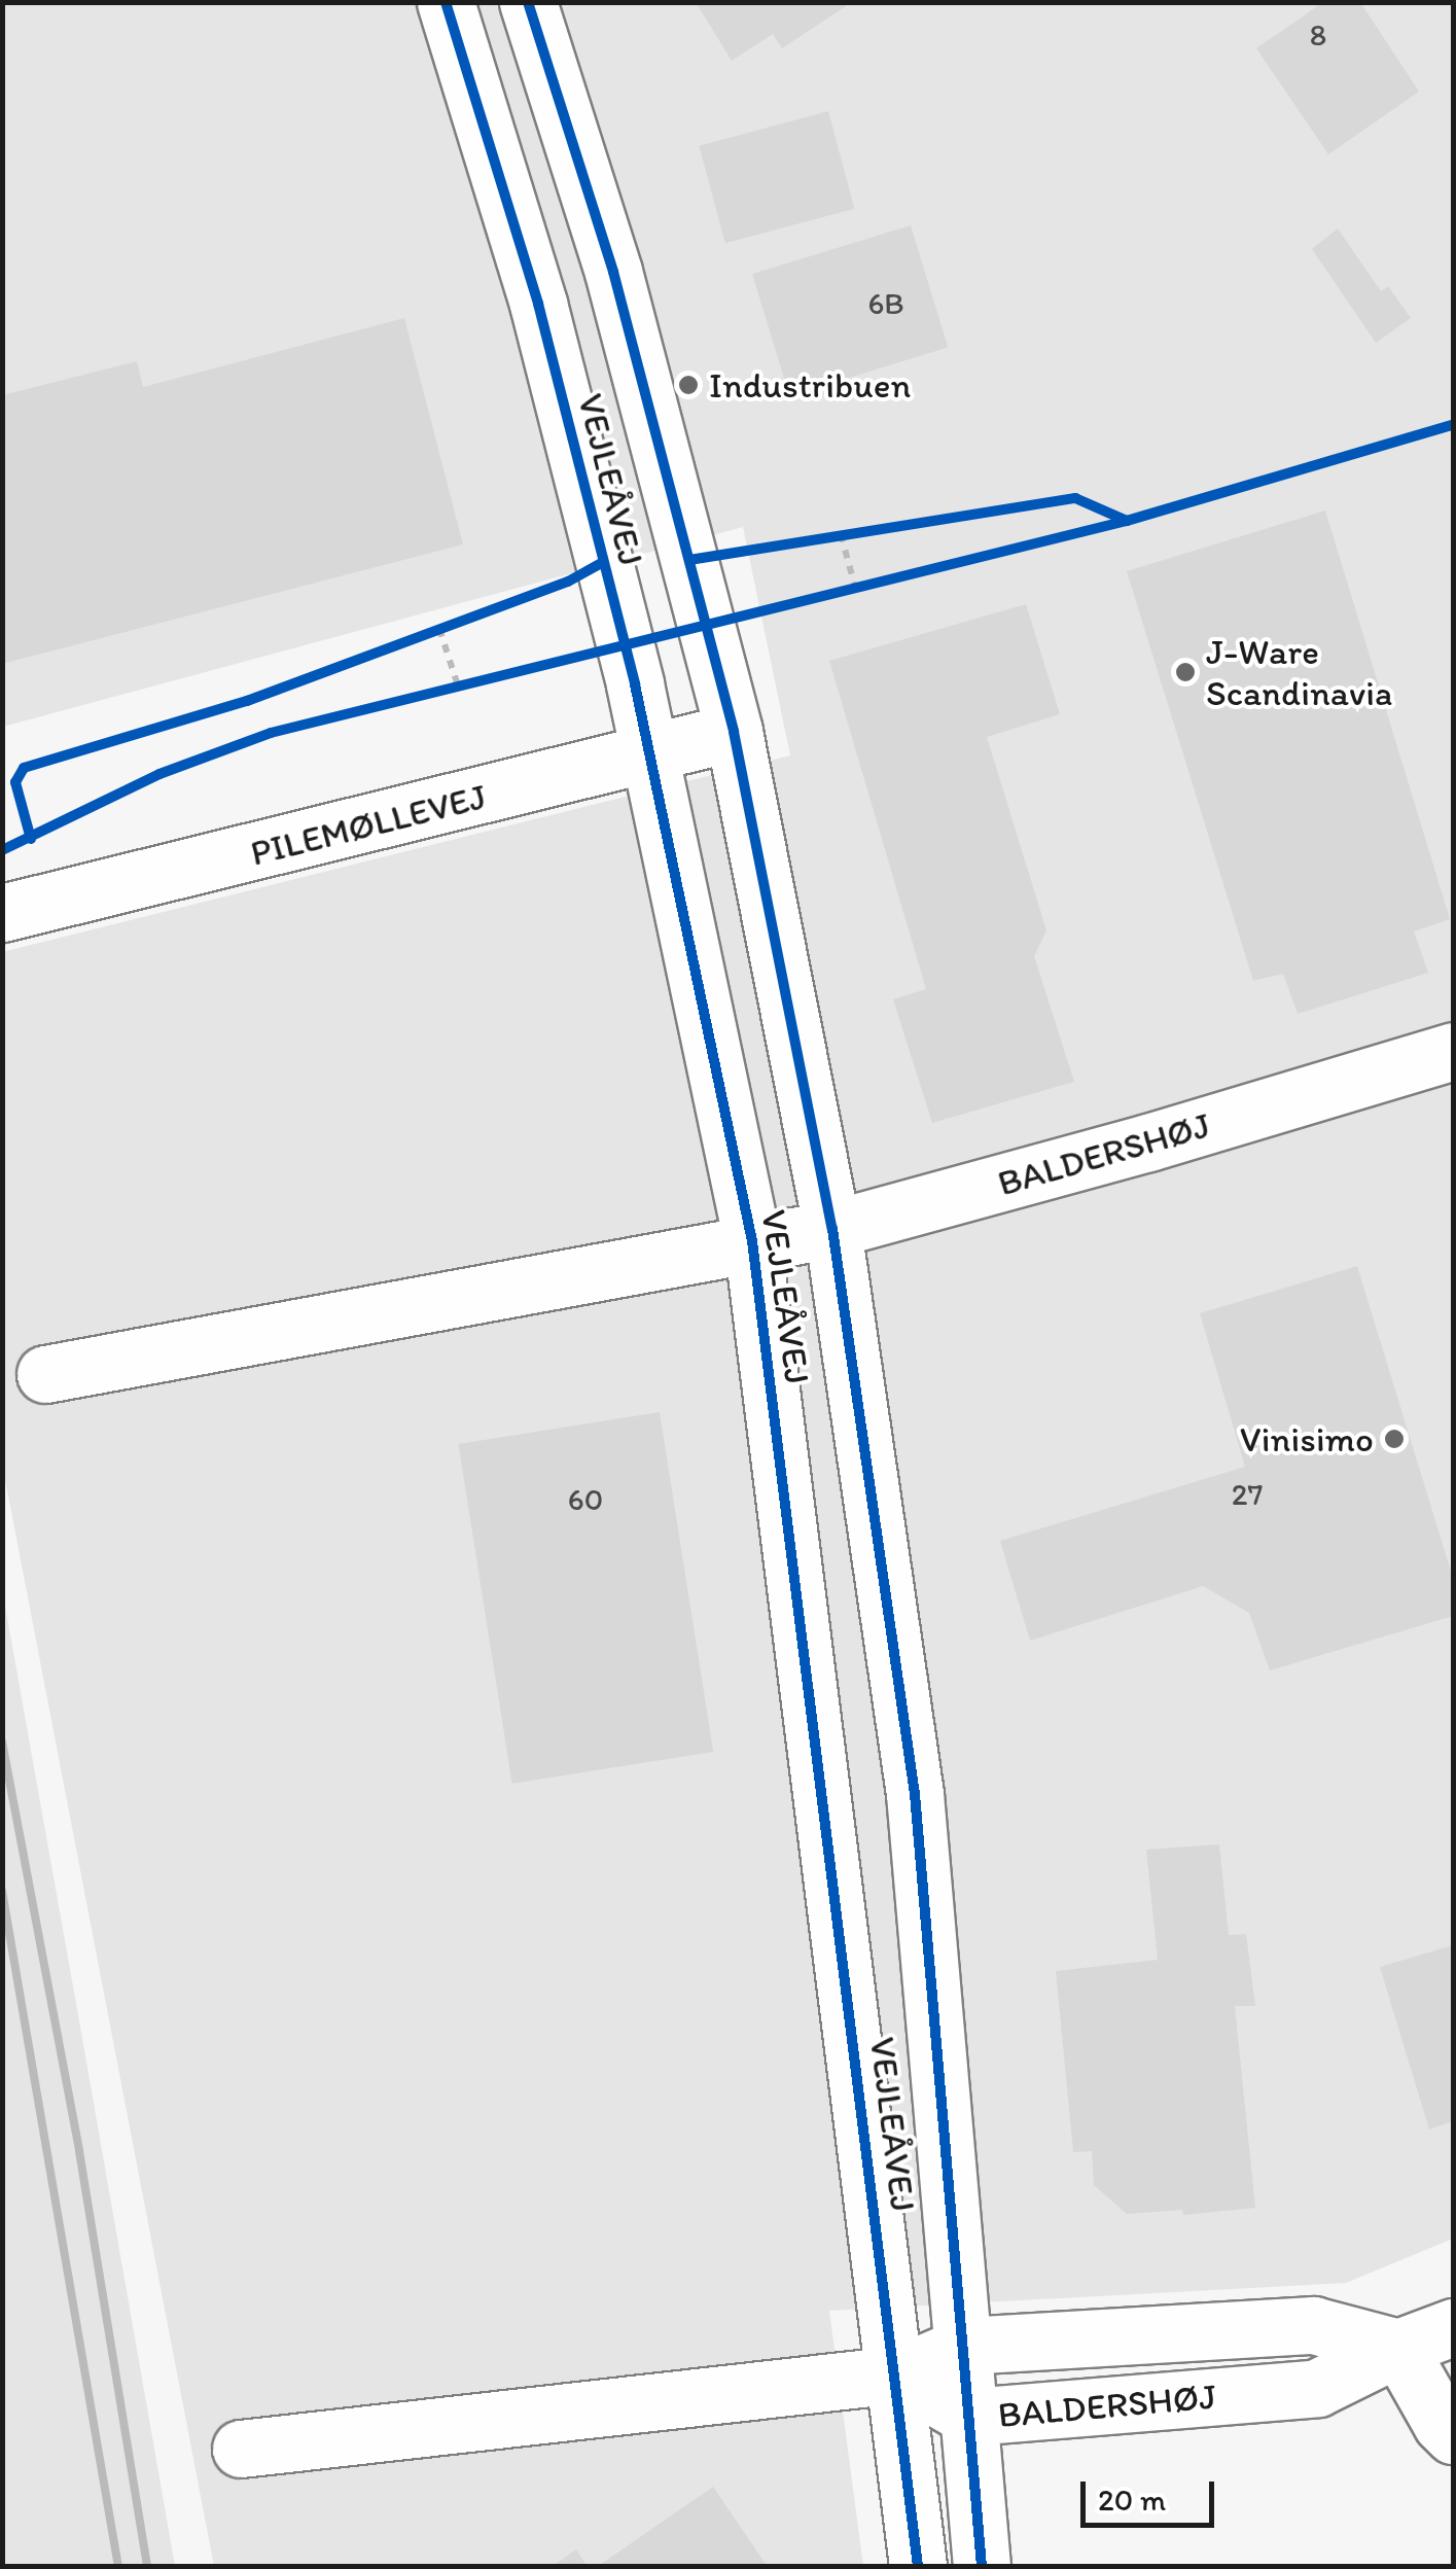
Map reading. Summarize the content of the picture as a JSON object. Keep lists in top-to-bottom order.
{
  "streets": {
    "street": ["VEJLEÅVEJ", "PILEMØLLEVEJ", "BALDERSHØJ"]
  },
  "crossings": [
    ["VEJLEÅVEJ", "PILEMØLLEVEJ"],
    ["VEJLEÅVEJ", "BALDERSHØJ"]
  ],
  "places": ["Industribuen", "J-Ware Scandinavia", "Vinisimo"],
  "house_numbers": [
    "8",
    "6B",
    "27",
    "60"
  ],
  "scale_bar": "20 m"
}
